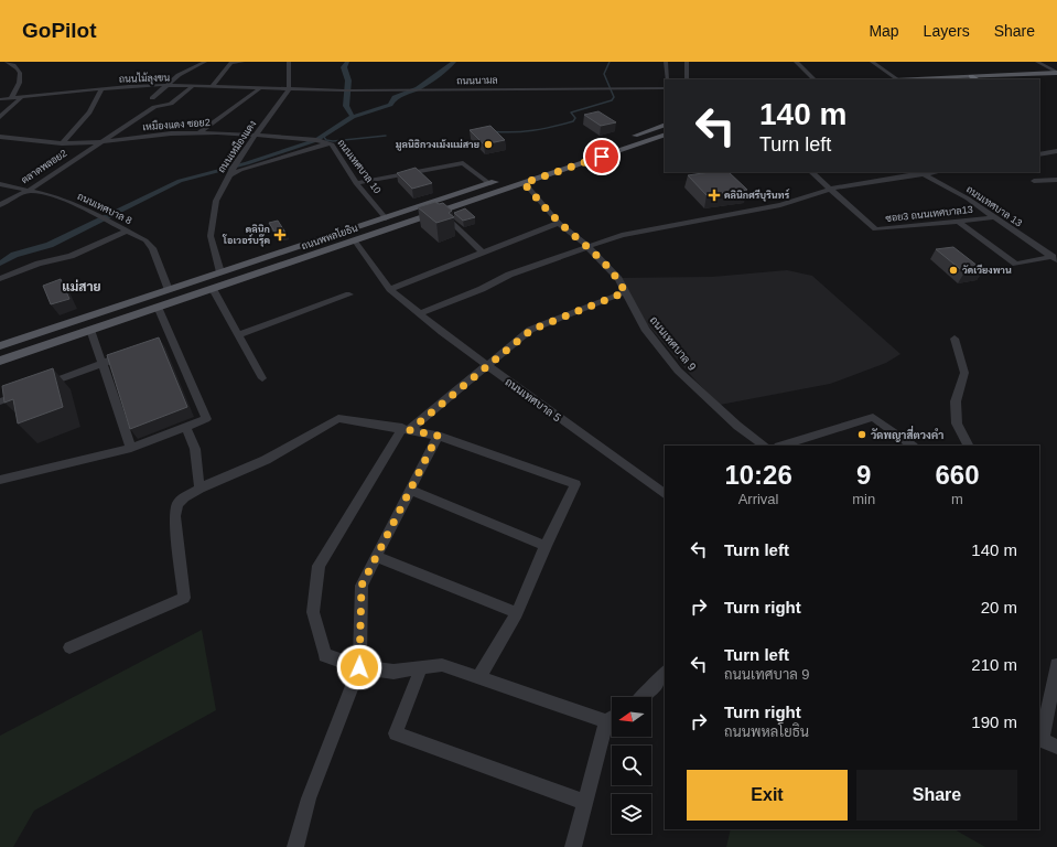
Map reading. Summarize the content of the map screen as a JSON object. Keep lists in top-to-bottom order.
{
  "streets": {
    "main road": ["ถนนพหลโยธิน"],
    "street": [
      "ถนนไม้ลุงขน",
      "ถนนนามล",
      "เหมืองแดง ซอย2",
      "ถนนเหมืองแดง",
      "ตลาดพลอย2",
      "ถนนเทศบาล 10",
      "ถนนเทศบาล 13",
      "ถนนเทศบาล 8",
      "ซอย3 ถนนเทศบาล13",
      "ถนนเทศบาล 9",
      "ถนนเทศบาล 5"
    ]
  },
  "crossings": [
    ["ถนนไม้ลุงขน", "ถนนนามล"],
    ["ถนนไม้ลุงขน", "ถนนเหมืองแดง"],
    ["ถนนไม้ลุงขน", "ตลาดพลอย2"],
    ["ถนนนามล", "ถนนเหมืองแดง"],
    ["เหมืองแดง ซอย2", "ถนนเหมืองแดง"],
    ["เหมืองแดง ซอย2", "ตลาดพลอย2"],
    ["ถนนเหมืองแดง", "ถนนพหลโยธิน"],
    ["ตลาดพลอย2", "ถนนเทศบาล 8"],
    ["ถนนเทศบาล 10", "ถนนพหลโยธิน"],
    ["ถนนเทศบาล 13", "ซอย3 ถนนเทศบาล13"],
    ["ถนนเทศบาล 8", "ถนนพหลโยธิน"],
    ["ถนนพหลโยธิน", "ถนนเทศบาล 9"],
    ["ถนนพหลโยธิน", "ถนนเทศบาล 5"]
  ],
  "districts": ["แม่สาย"],
  "places": {
    "other": ["มูลนิธิกวงเม้งแม่สาย", "วัดเวียงพาน", "วัดพญาสี่ตวงคำ"],
    "health": ["คลินิกศรีบุรินทร์", "คลินิก โอเวอร์บรุ๊ค"]
  },
  "north": "left",
  "page": {
    "header": "GoPilot",
    "nav": ["Map", "Layers", "Share"],
    "turn": ["140 m", "Turn left"],
    "eta": [
      "10:26",
      "Arrival",
      "9",
      "min",
      "660",
      "m"
    ],
    "list": [
      {
        "name": "Turn left",
        "value": "140 m"
      },
      {
        "name": "Turn right",
        "value": "20 m"
      },
      {
        "name": "Turn left",
        "note": "ถนนเทศบาล 9",
        "value": "210 m"
      },
      {
        "name": "Turn right",
        "note": "ถนนพหลโยธิน",
        "value": "190 m"
      }
    ],
    "buttons": ["Exit", "Share"]
  }
}
